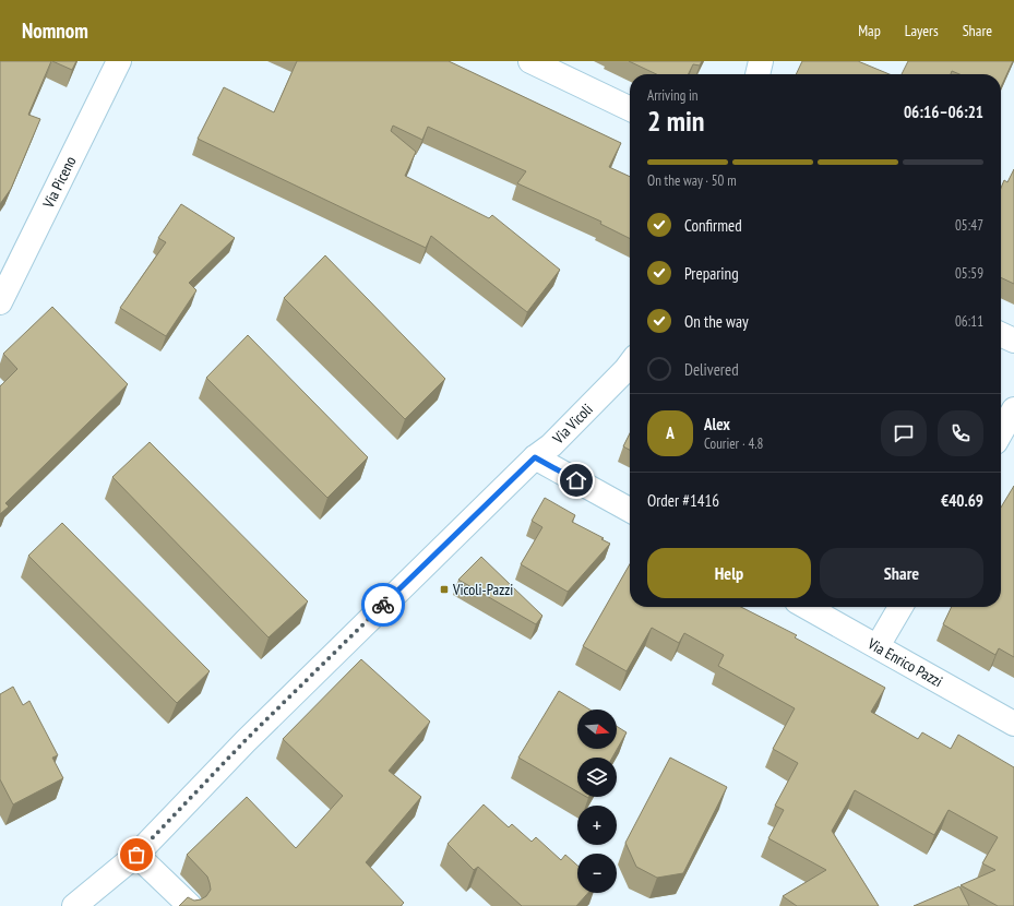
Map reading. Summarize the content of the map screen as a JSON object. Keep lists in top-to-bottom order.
{
  "streets": {
    "street": ["Via Piceno", "Via Vicoli", "Via Enrico Pazzi"]
  },
  "places": {
    "transit": ["Vicoli-Pazzi"]
  },
  "north": "right",
  "page": {
    "header": "Nomnom",
    "nav": ["Map", "Layers", "Share"],
    "heading": ["2 min", "Arriving in", "06:16–06:21"],
    "panel": [
      "Alex",
      "Courier · 4.8",
      "Order #1416",
      "€40.69"
    ],
    "bar": "On the way · 50 m",
    "list": [
      ["Confirmed", "05:47"],
      ["Preparing", "05:59"],
      ["On the way", "06:11"],
      "Delivered"
    ],
    "round": "A",
    "buttons": ["Help", "Share"],
    "map_buttons": ["+", "−"]
  }
}
